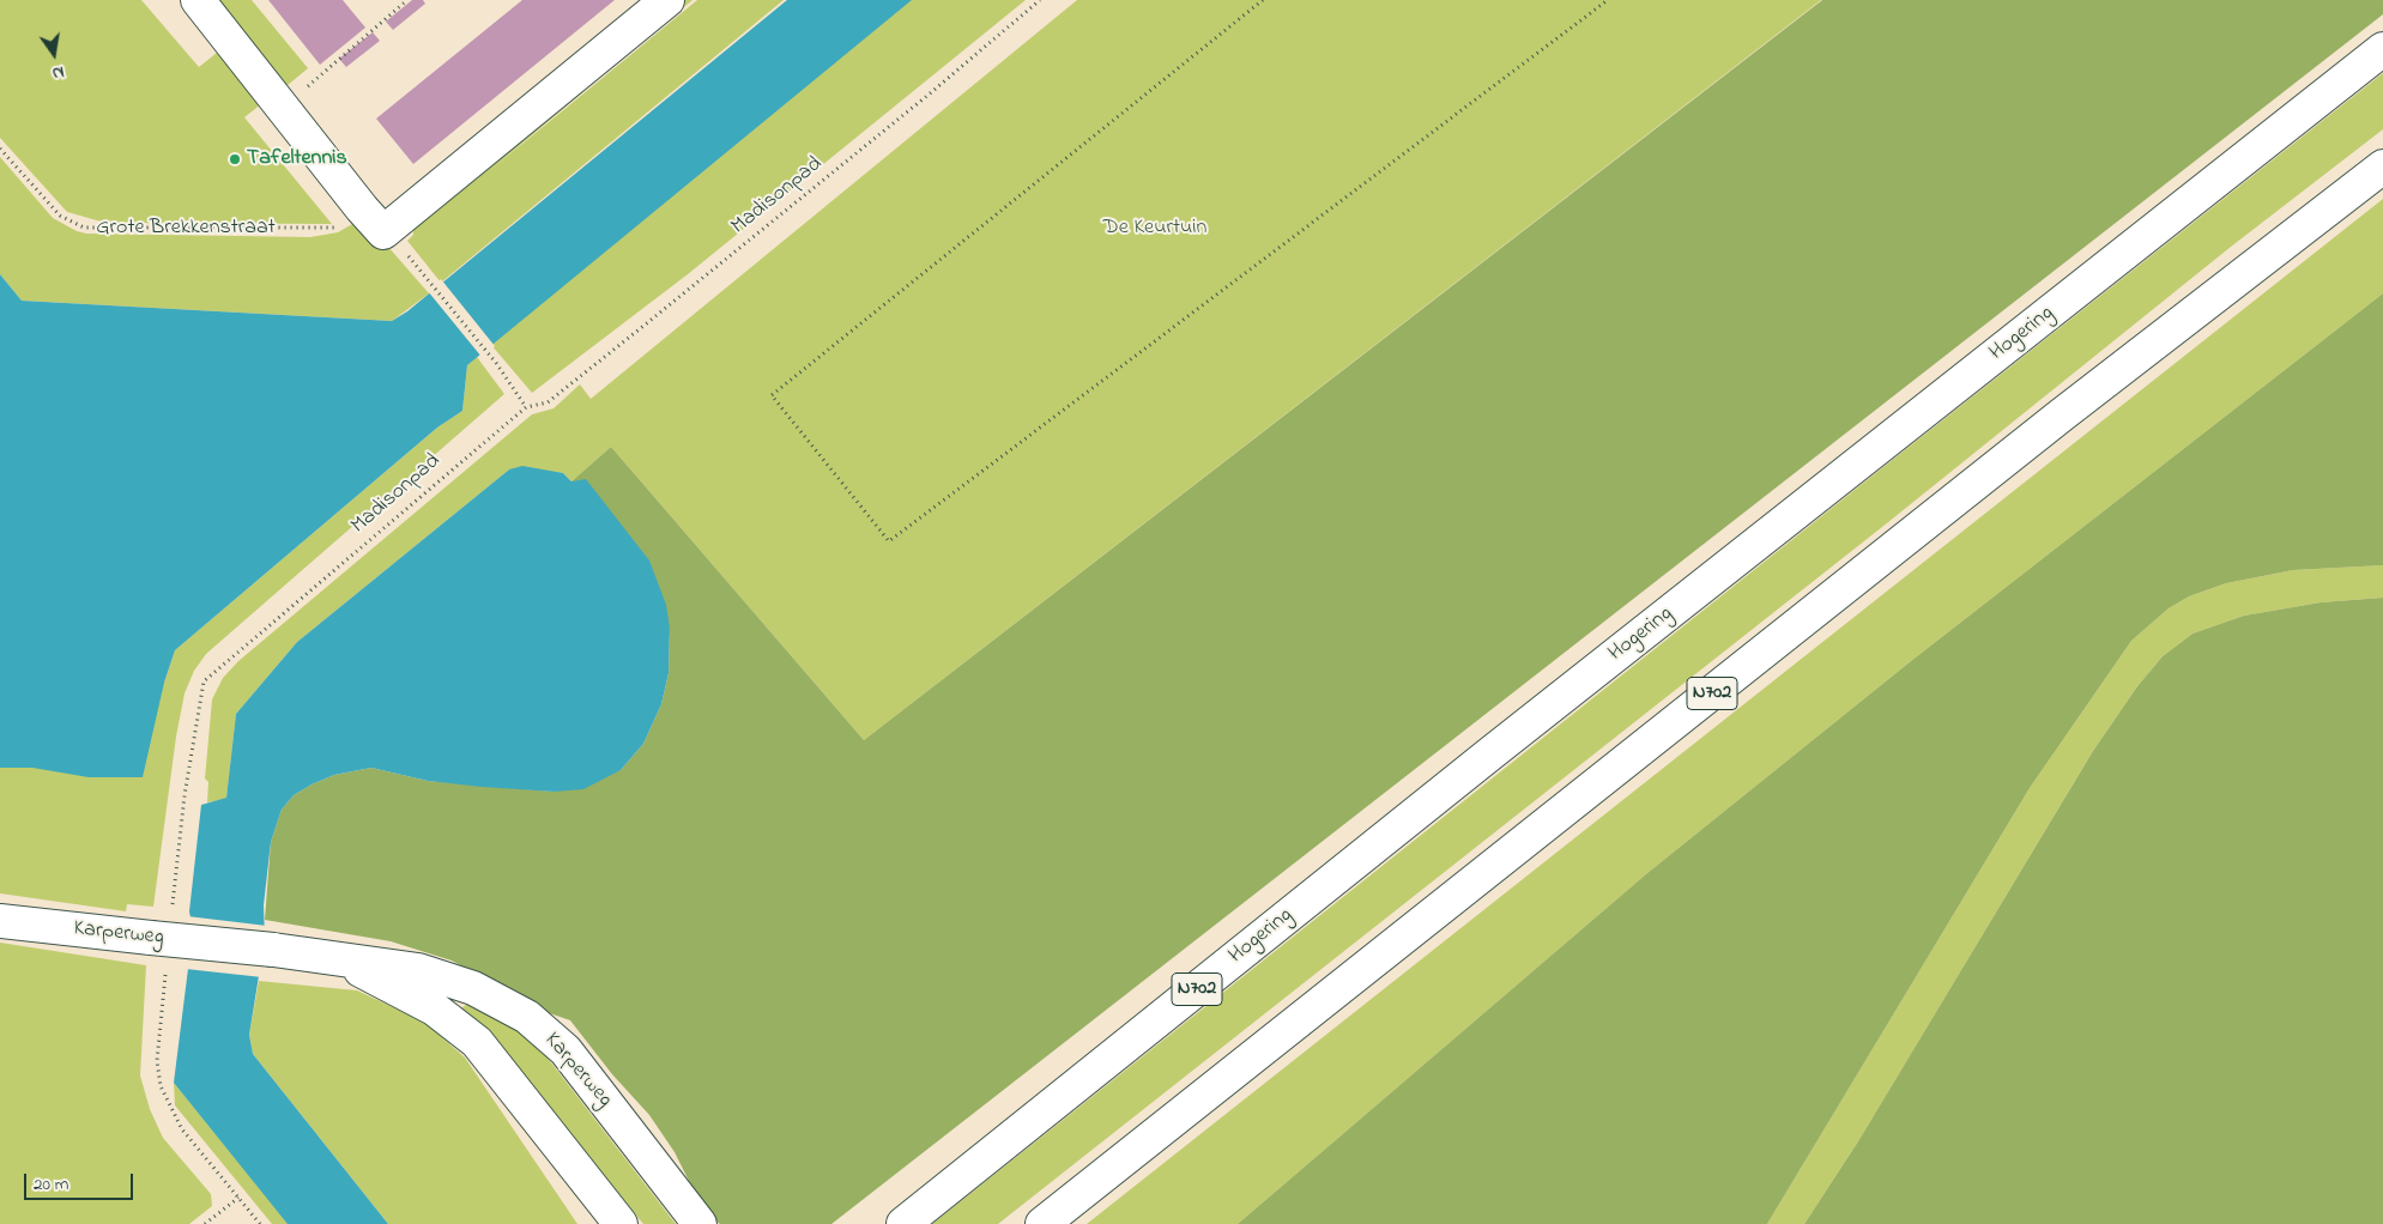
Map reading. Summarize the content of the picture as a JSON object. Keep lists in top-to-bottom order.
{
  "streets": {
    "main road": ["Hogering", "N702", "Karperweg"],
    "path": ["Madisonpad", "Grote Brekkenstraat"]
  },
  "parks": ["De Keurtuin"],
  "places": ["Tafeltennis"],
  "scale_bar": "20 m",
  "north": "bottom"
}
